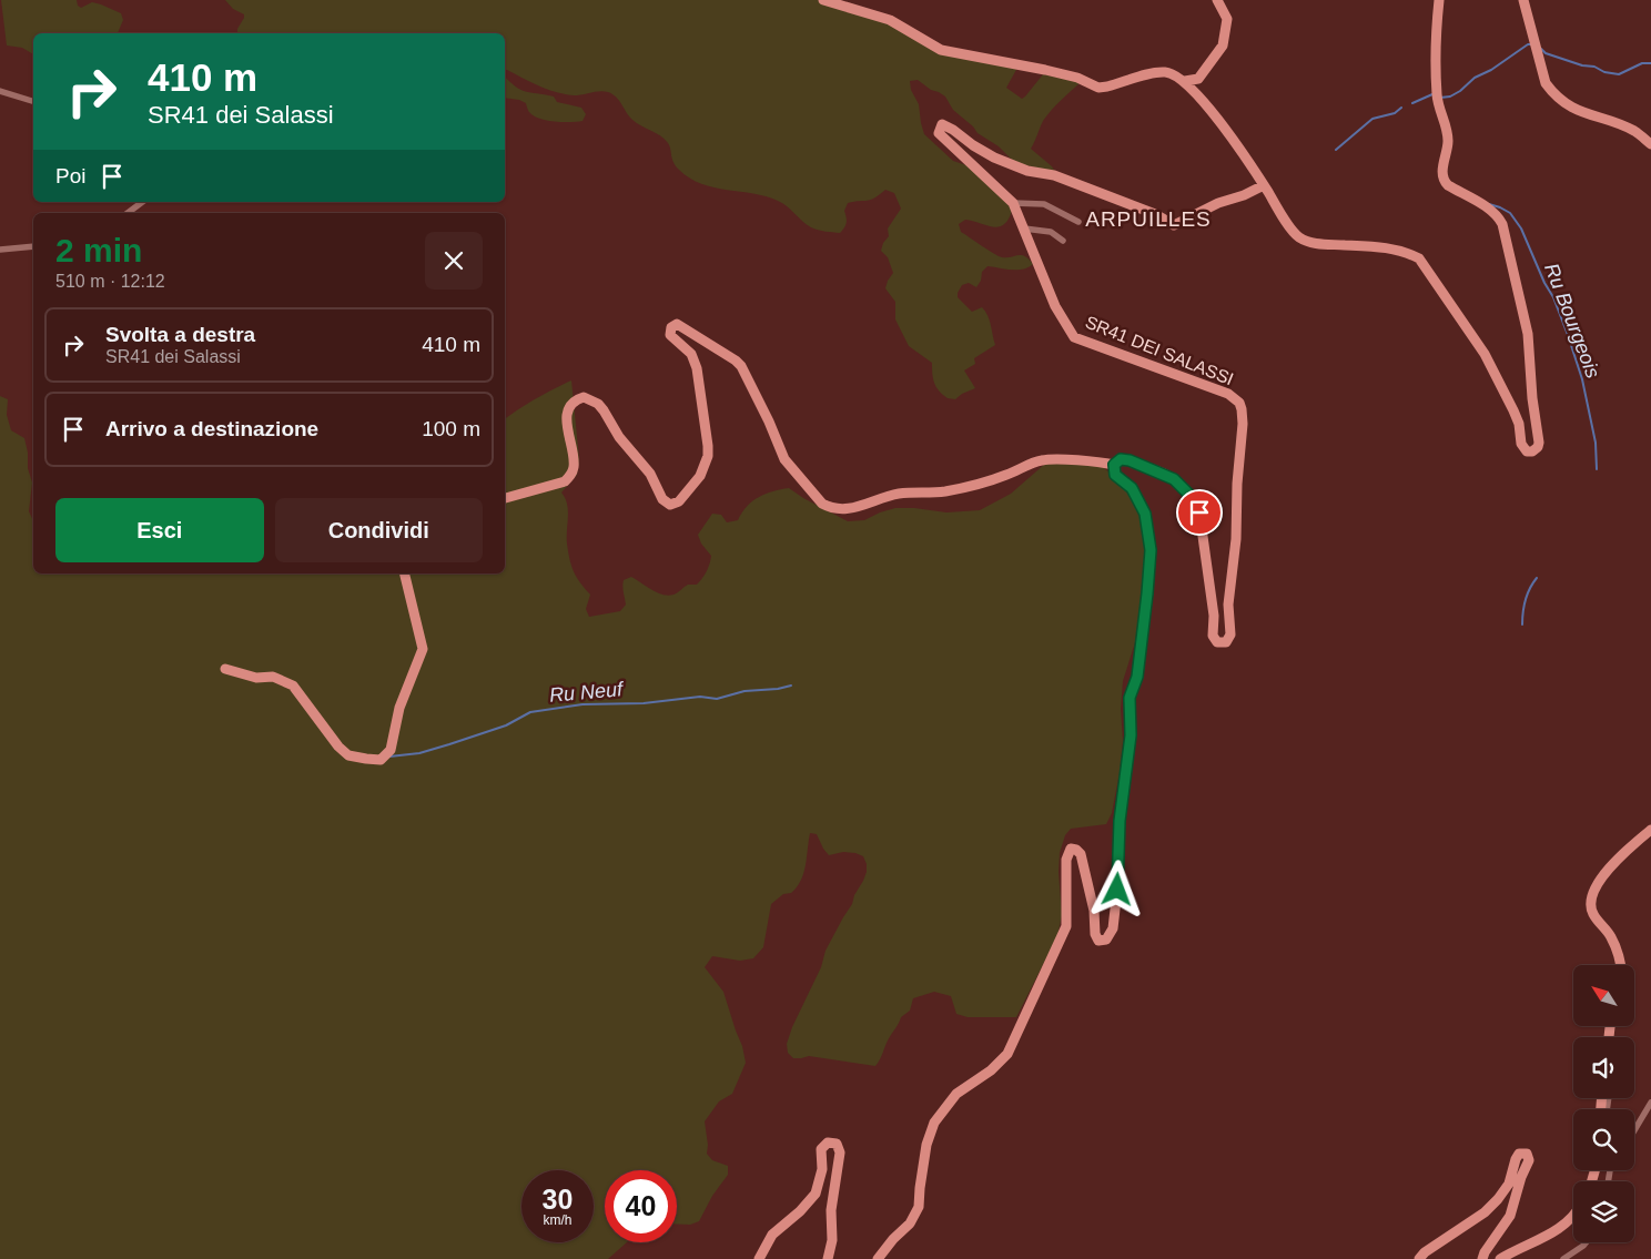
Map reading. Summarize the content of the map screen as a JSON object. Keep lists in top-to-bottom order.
{
  "streets": {
    "street": ["SR41 DEI SALASSI"]
  },
  "districts": ["ARPUILLES"],
  "water": ["Ru Bourgeois", "Ru Neuf"],
  "north": "top left",
  "page": {
    "turn": ["410 m", "SR41 dei Salassi"],
    "then": "Poi",
    "heading": ["2 min", "510 m · 12:12"],
    "list": [
      {
        "name": "Svolta a destra",
        "note": "SR41 dei Salassi",
        "value": "410 m"
      },
      {
        "name": "Arrivo a destinazione",
        "value": "100 m"
      }
    ],
    "buttons": ["Esci", "Condividi"],
    "speed": "30 km/h",
    "limit": "40"
  }
}
